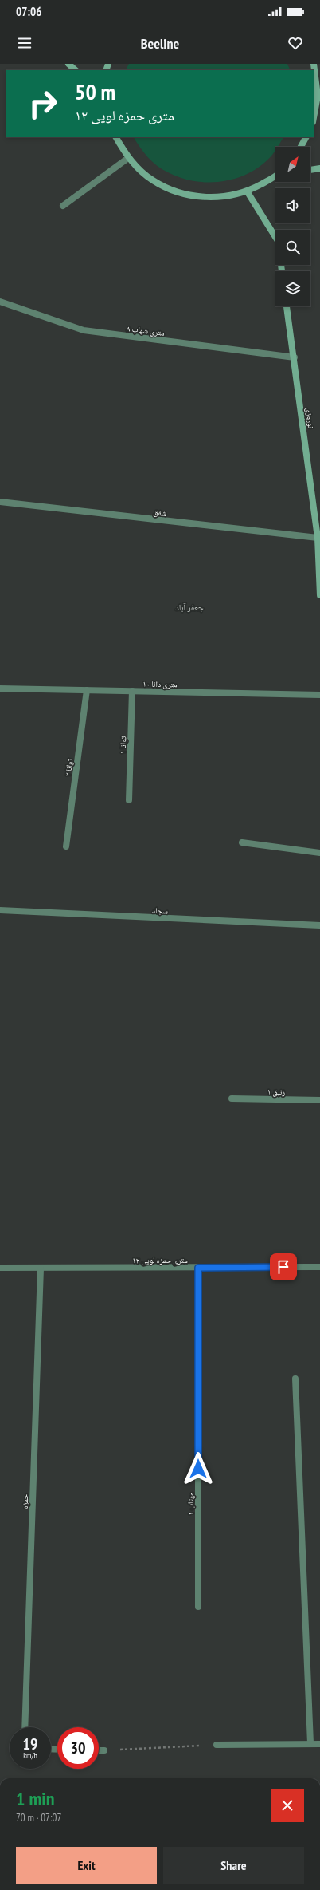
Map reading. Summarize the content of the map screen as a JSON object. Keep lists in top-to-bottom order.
{
  "streets": {
    "street": [
      "۸ متری شهاب",
      "نوروزی",
      "شفق",
      "۱۰ متری دانا",
      "توانا ۱",
      "توانا ۲",
      "سجاد",
      "زنبق ۱",
      "۱۲ متری حمزه لویی",
      "حمزه",
      "مهتاب ۱"
    ]
  },
  "crossings": [
    ["۸ متری شهاب", "نوروزی"],
    ["نوروزی", "شفق"],
    ["۱۰ متری دانا", "توانا ۱"],
    ["۱۰ متری دانا", "توانا ۲"],
    ["۱۲ متری حمزه لویی", "حمزه"],
    ["۱۲ متری حمزه لویی", "مهتاب ۱"]
  ],
  "districts": ["جعفر آباد"],
  "north": "top right",
  "page": {
    "status": "07:06",
    "header": "Beeline",
    "turn": ["50 m", "۱۲ متری حمزه لویی"],
    "speed": "19 km/h",
    "limit": "30",
    "heading": ["1 min", "70 m · 07:07"],
    "buttons": ["Exit", "Share"]
  }
}
